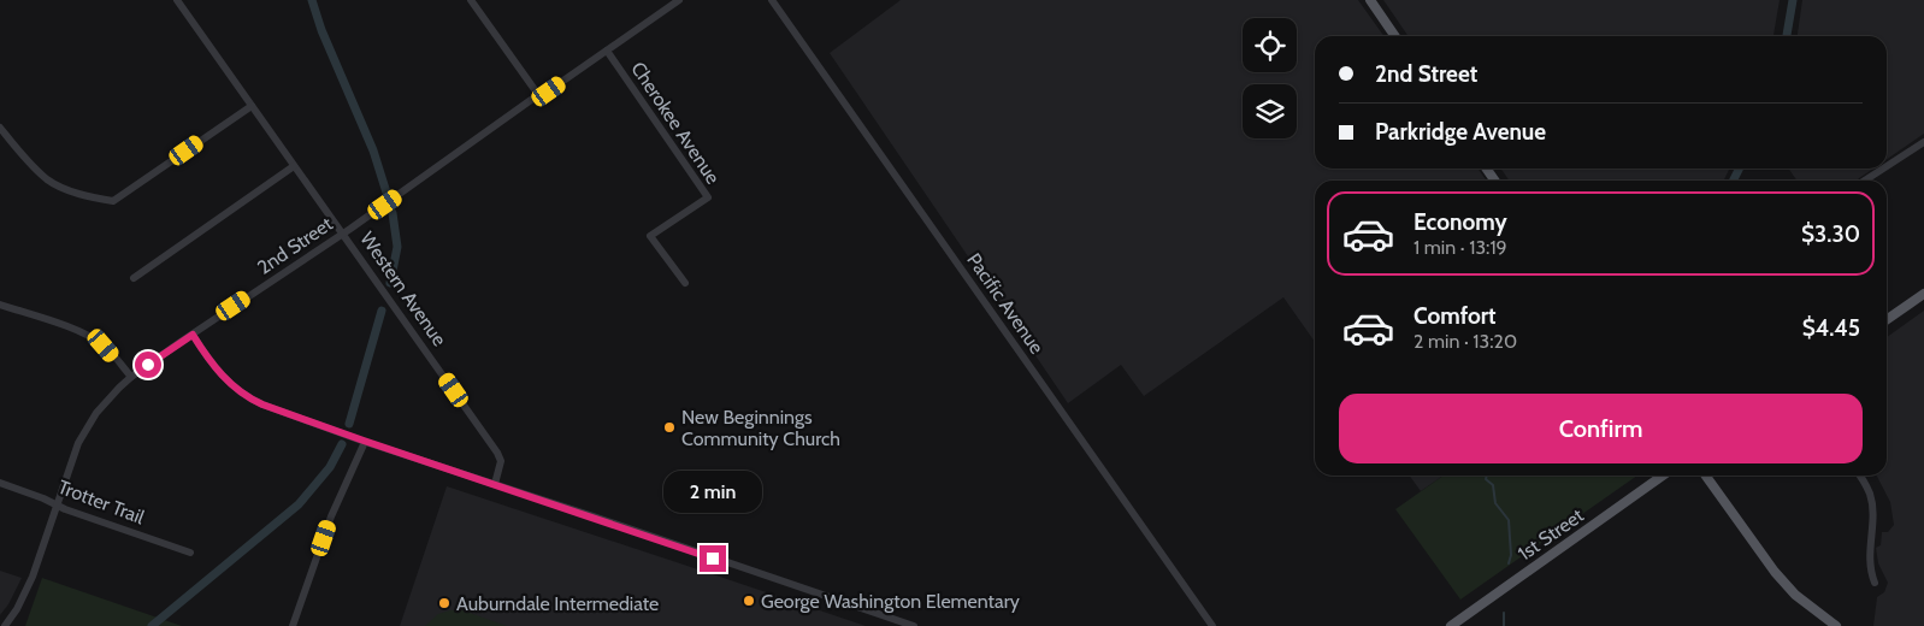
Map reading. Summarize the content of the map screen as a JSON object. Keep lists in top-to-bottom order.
{
  "streets": {
    "main road": ["1st Street"],
    "street": [
      "Cherokee Avenue",
      "2nd Street",
      "Western Avenue",
      "Pacific Avenue",
      "Trotter Trail"
    ]
  },
  "crossings": [
    ["Cherokee Avenue", "2nd Street"],
    ["2nd Street", "Western Avenue"],
    ["2nd Street", "Trotter Trail"]
  ],
  "places": ["New Beginnings Community Church", "George Washington Elementary", "Auburndale Intermediate"],
  "page": {
    "banner": ["2nd Street", "Parkridge Avenue"],
    "list": [
      {
        "name": "Economy",
        "note": "1 min · 13:19",
        "value": "$3.30"
      },
      {
        "name": "Comfort",
        "note": "2 min · 13:20",
        "value": "$4.45"
      }
    ],
    "buttons": "Confirm",
    "bubble": "2 min"
  }
}
